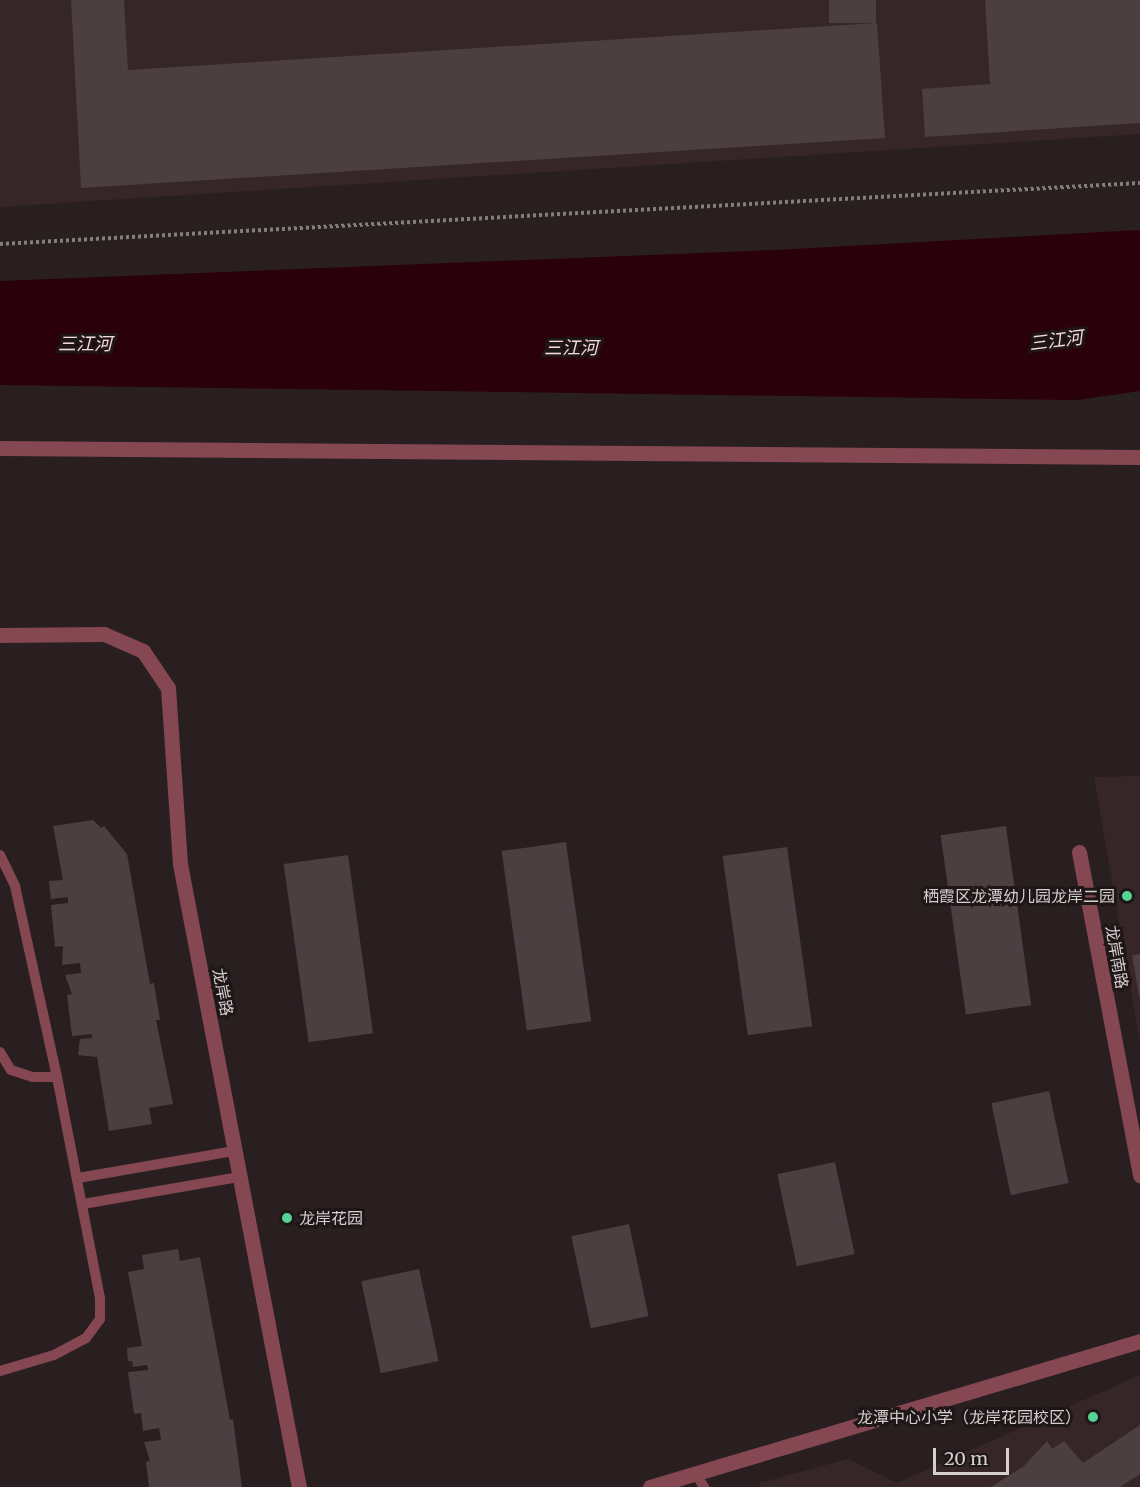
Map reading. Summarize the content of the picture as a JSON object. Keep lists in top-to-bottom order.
{
  "streets": {
    "street": ["龙岸南路", "龙岸路"]
  },
  "water": ["三江河"],
  "places": ["栖霞区龙潭幼儿园龙岸二园", "龙岸花园", "龙潭中心小学（龙岸花园校区）"],
  "scale_bar": "20 m"
}
